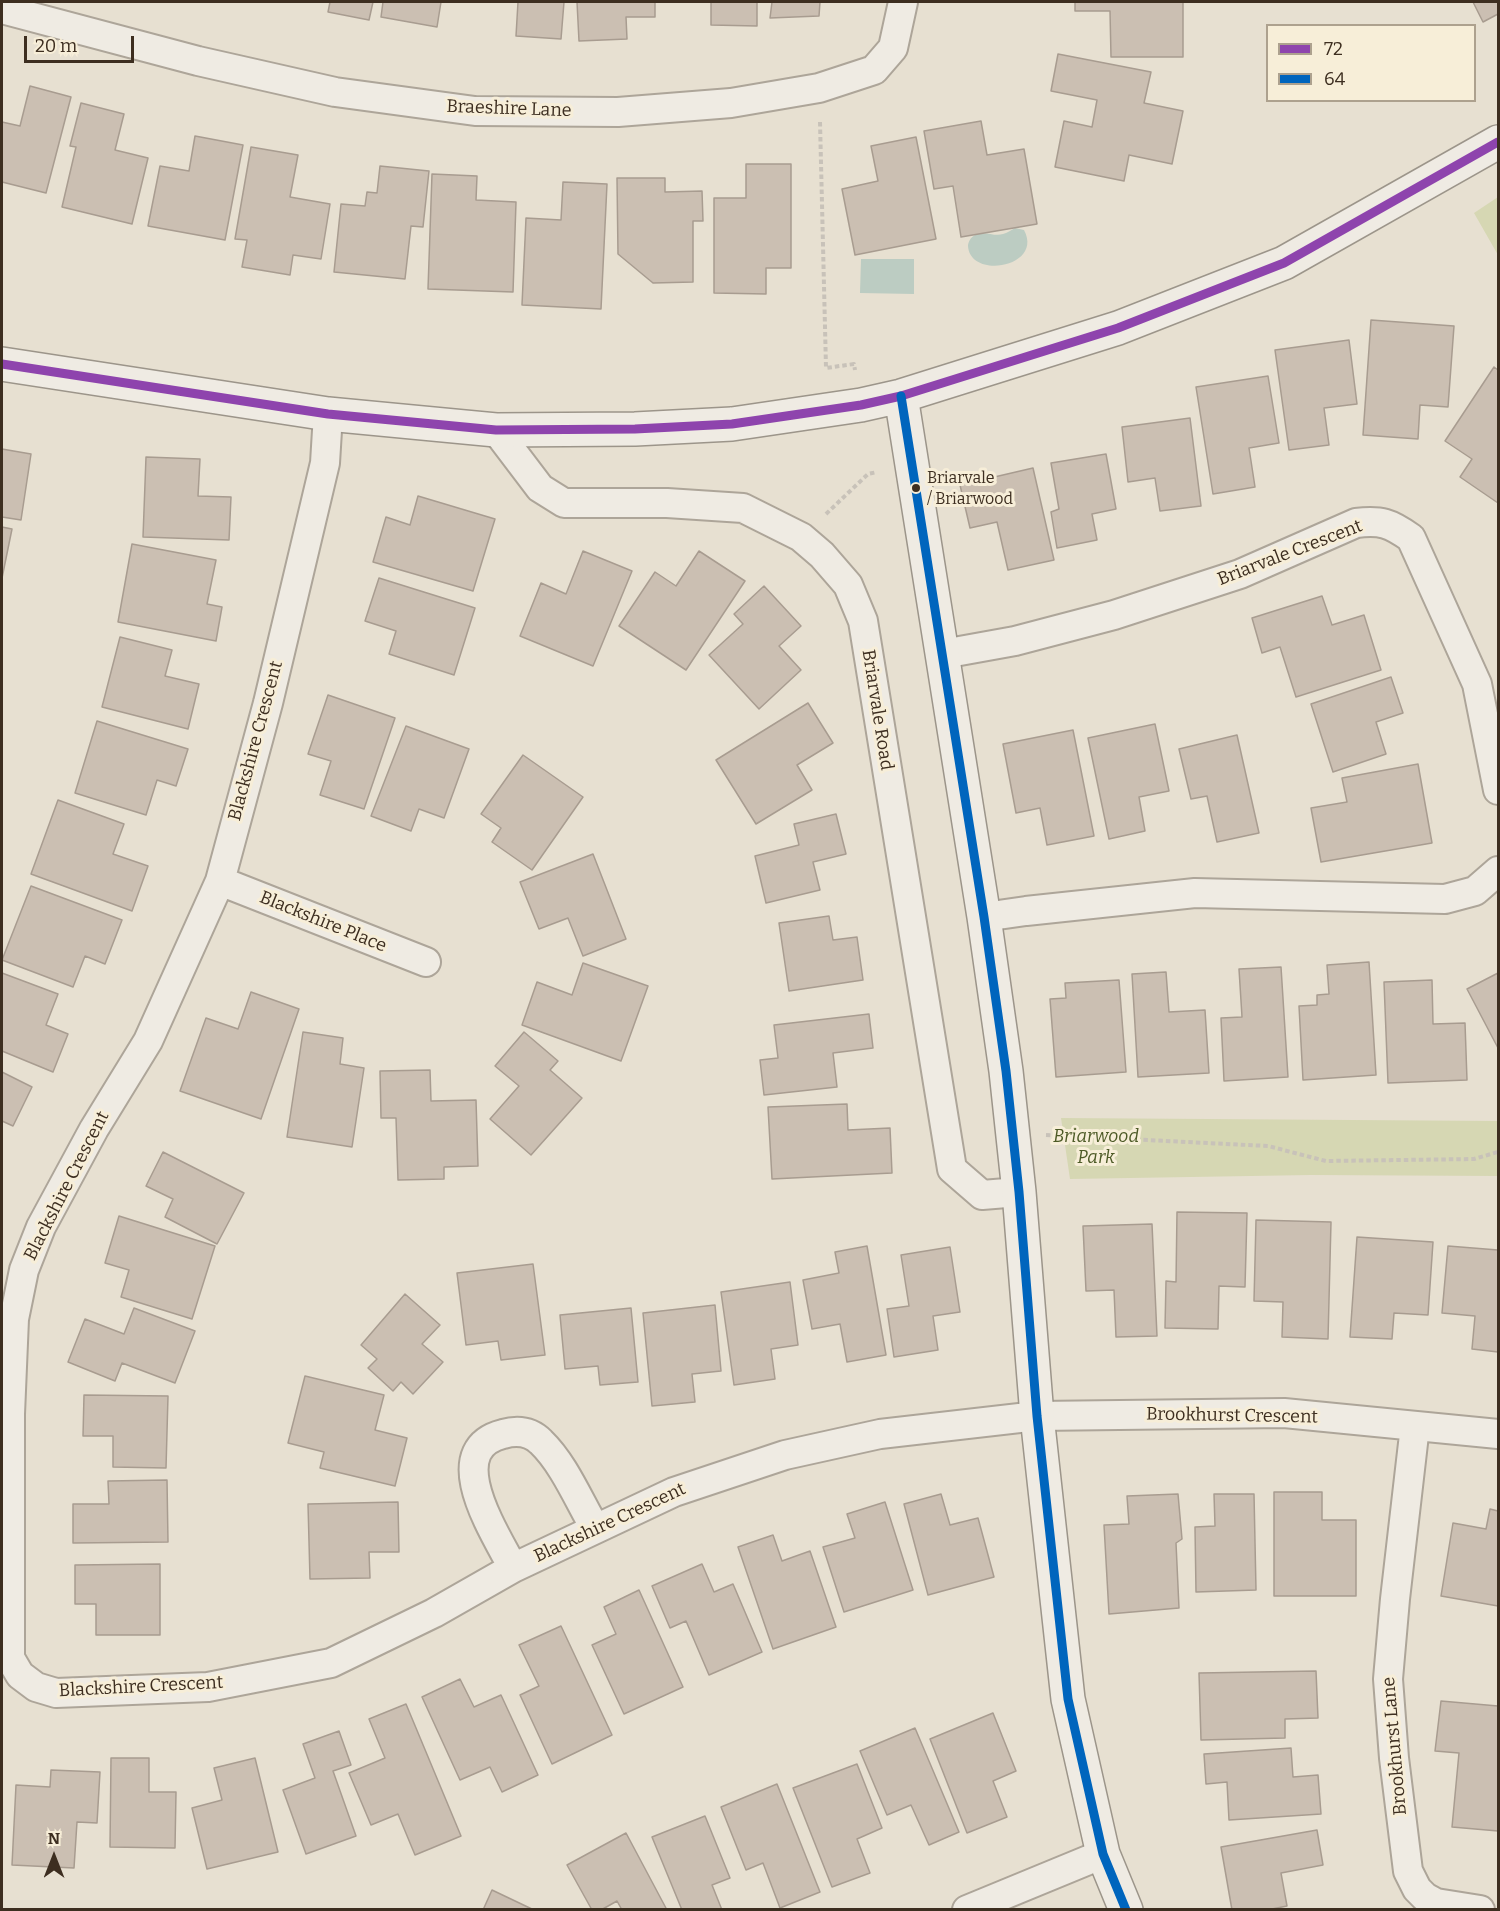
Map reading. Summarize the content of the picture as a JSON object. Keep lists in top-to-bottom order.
{
  "streets": {
    "street": [
      "Braeshire Lane",
      "Briarvale Crescent",
      "Briarvale Road",
      "Blackshire Crescent",
      "Blackshire Place",
      "Brookhurst Crescent",
      "Brookhurst Lane"
    ]
  },
  "crossings": [
    ["Blackshire Crescent", "Blackshire Place"],
    ["Blackshire Crescent", "Brookhurst Crescent"],
    ["Brookhurst Crescent", "Brookhurst Lane"]
  ],
  "parks": ["Briarwood Park"],
  "places": ["Briarvale / Briarwood"],
  "lines": ["transit line 72", "transit line 64"],
  "legend": ["72", "64"],
  "scale_bar": "20 m",
  "north": "top"
}
